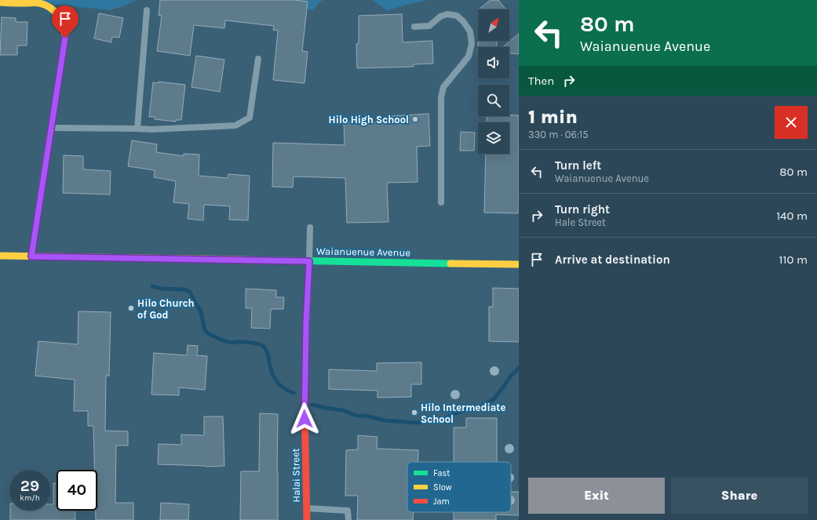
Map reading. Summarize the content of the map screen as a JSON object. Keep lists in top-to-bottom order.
{
  "streets": {
    "street": ["Waianuenue Avenue", "Halai Street"]
  },
  "crossings": [
    ["Waianuenue Avenue", "Halai Street"]
  ],
  "places": ["Hilo High School", "Hilo Church of God", "Hilo Intermediate School"],
  "legend": ["Fast", "Slow", "Jam"],
  "north": "top right",
  "page": {
    "turn": ["80 m", "Waianuenue Avenue"],
    "then": "Then",
    "heading": ["1 min", "330 m · 06:15"],
    "list": [
      {
        "name": "Turn left",
        "note": "Waianuenue Avenue",
        "value": "80 m"
      },
      {
        "name": "Turn right",
        "note": "Hale Street",
        "value": "140 m"
      },
      {
        "name": "Arrive at destination",
        "value": "110 m"
      }
    ],
    "speed": "29 km/h",
    "limit": "40",
    "buttons": ["Exit", "Share"]
  }
}
